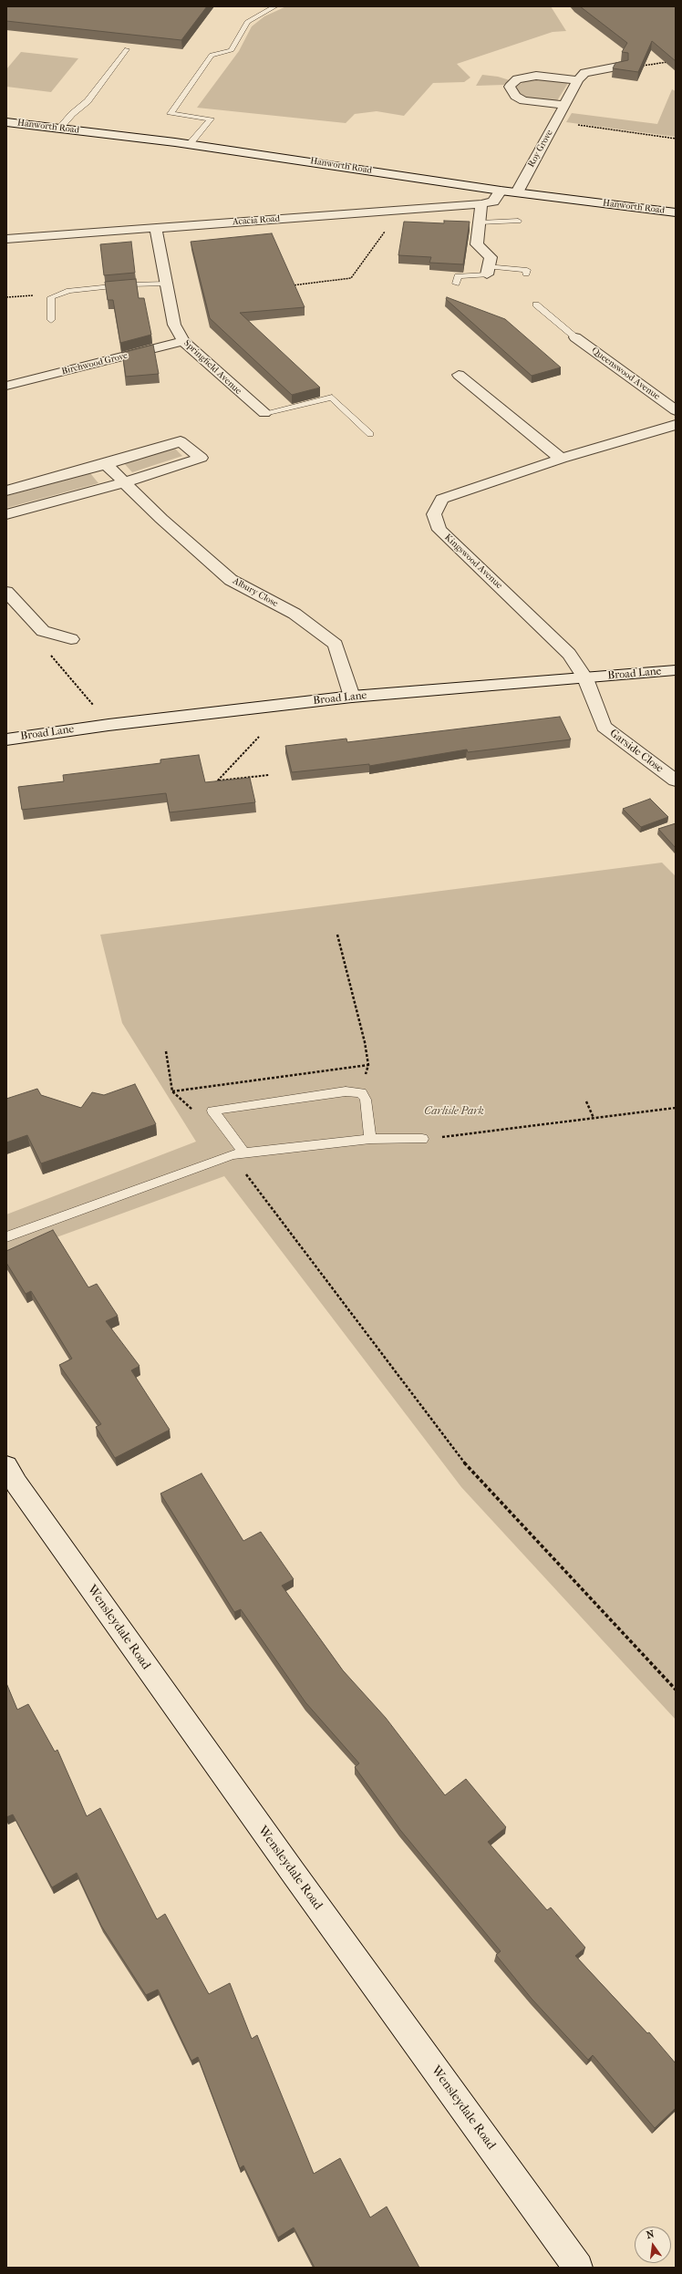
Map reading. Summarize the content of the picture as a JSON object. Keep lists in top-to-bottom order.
{
  "streets": {
    "street": [
      "Hanworth Road",
      "Roy Grove",
      "Acacia Road",
      "Birchwood Grove",
      "Springfield Avenue",
      "Queenswood Avenue",
      "Kingswood Avenue",
      "Albury Close",
      "Broad Lane",
      "Garside Close",
      "Wensleydale Road"
    ]
  },
  "crossings": [
    ["Hanworth Road", "Roy Grove"],
    ["Hanworth Road", "Acacia Road"],
    ["Acacia Road", "Springfield Avenue"],
    ["Birchwood Grove", "Springfield Avenue"],
    ["Kingswood Avenue", "Broad Lane"],
    ["Kingswood Avenue", "Garside Close"],
    ["Albury Close", "Broad Lane"],
    ["Broad Lane", "Garside Close"]
  ],
  "parks": ["Carlisle Park"],
  "north": "top"
}
